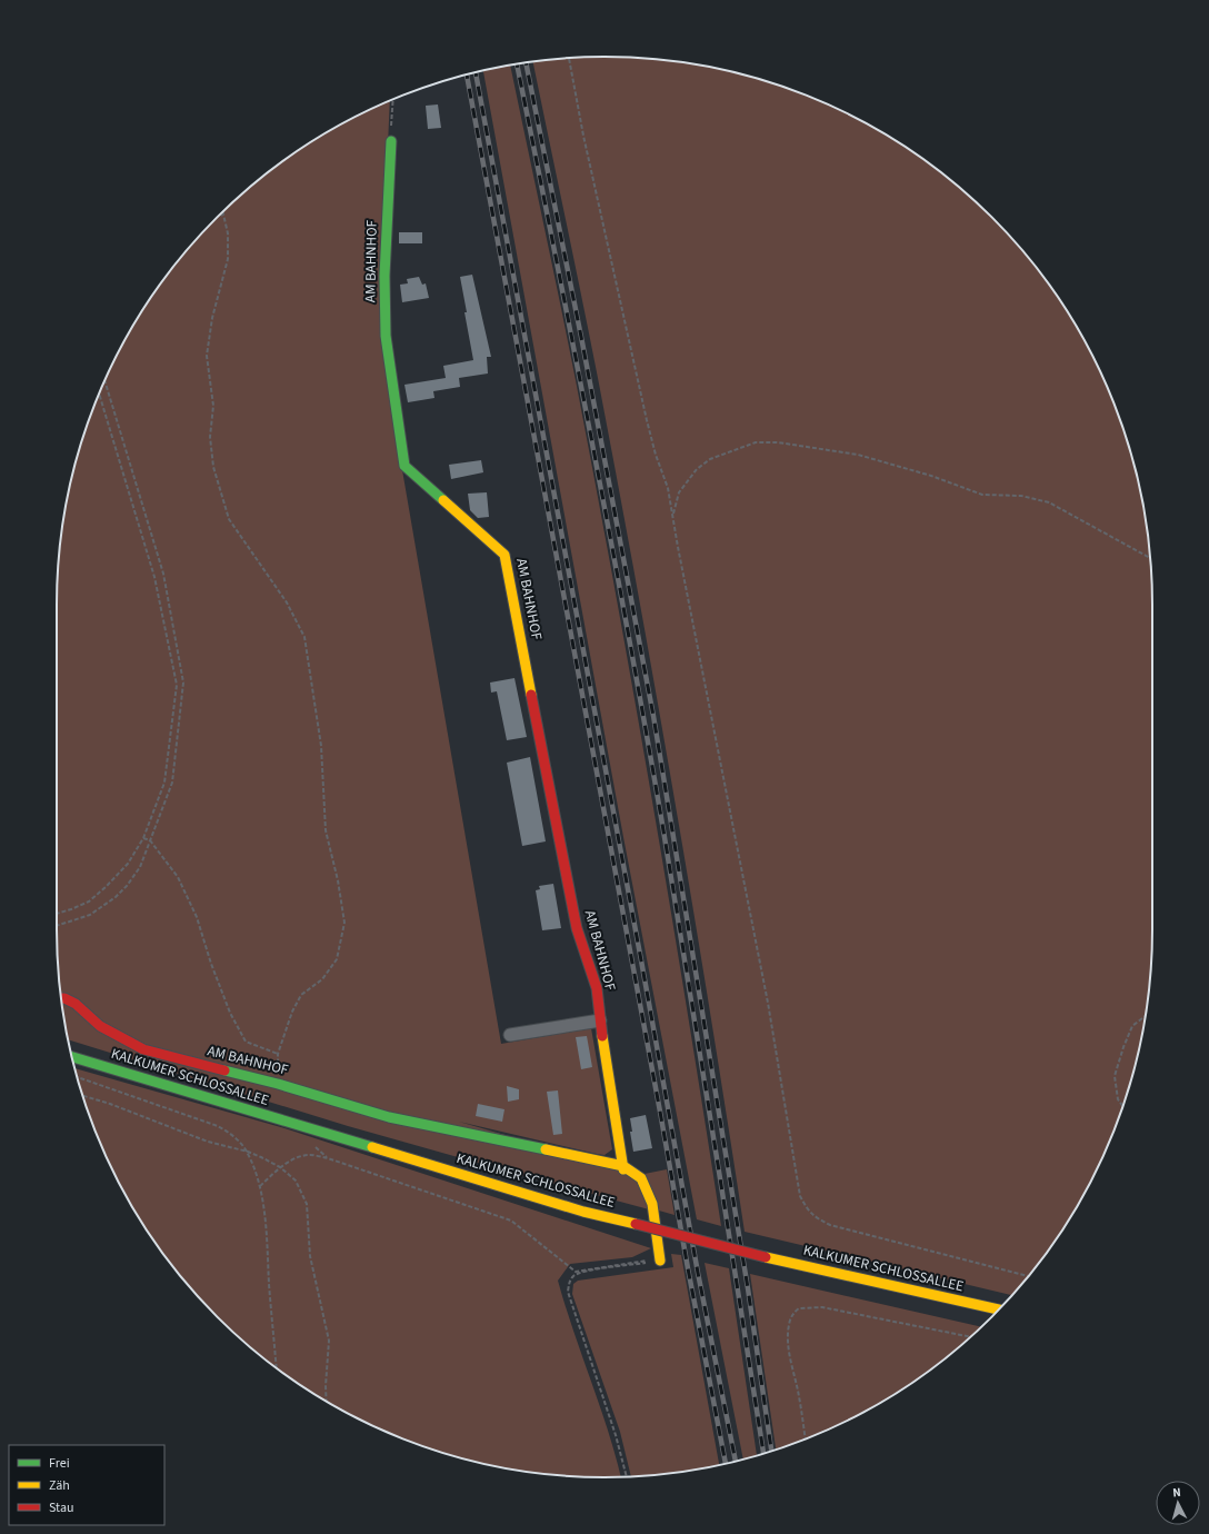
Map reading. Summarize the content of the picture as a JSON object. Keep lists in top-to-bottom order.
{
  "streets": {
    "street": ["AM BAHNHOF", "KALKUMER SCHLOSSALLEE"]
  },
  "legend": ["Frei", "Zäh", "Stau"],
  "north": "top"
}
